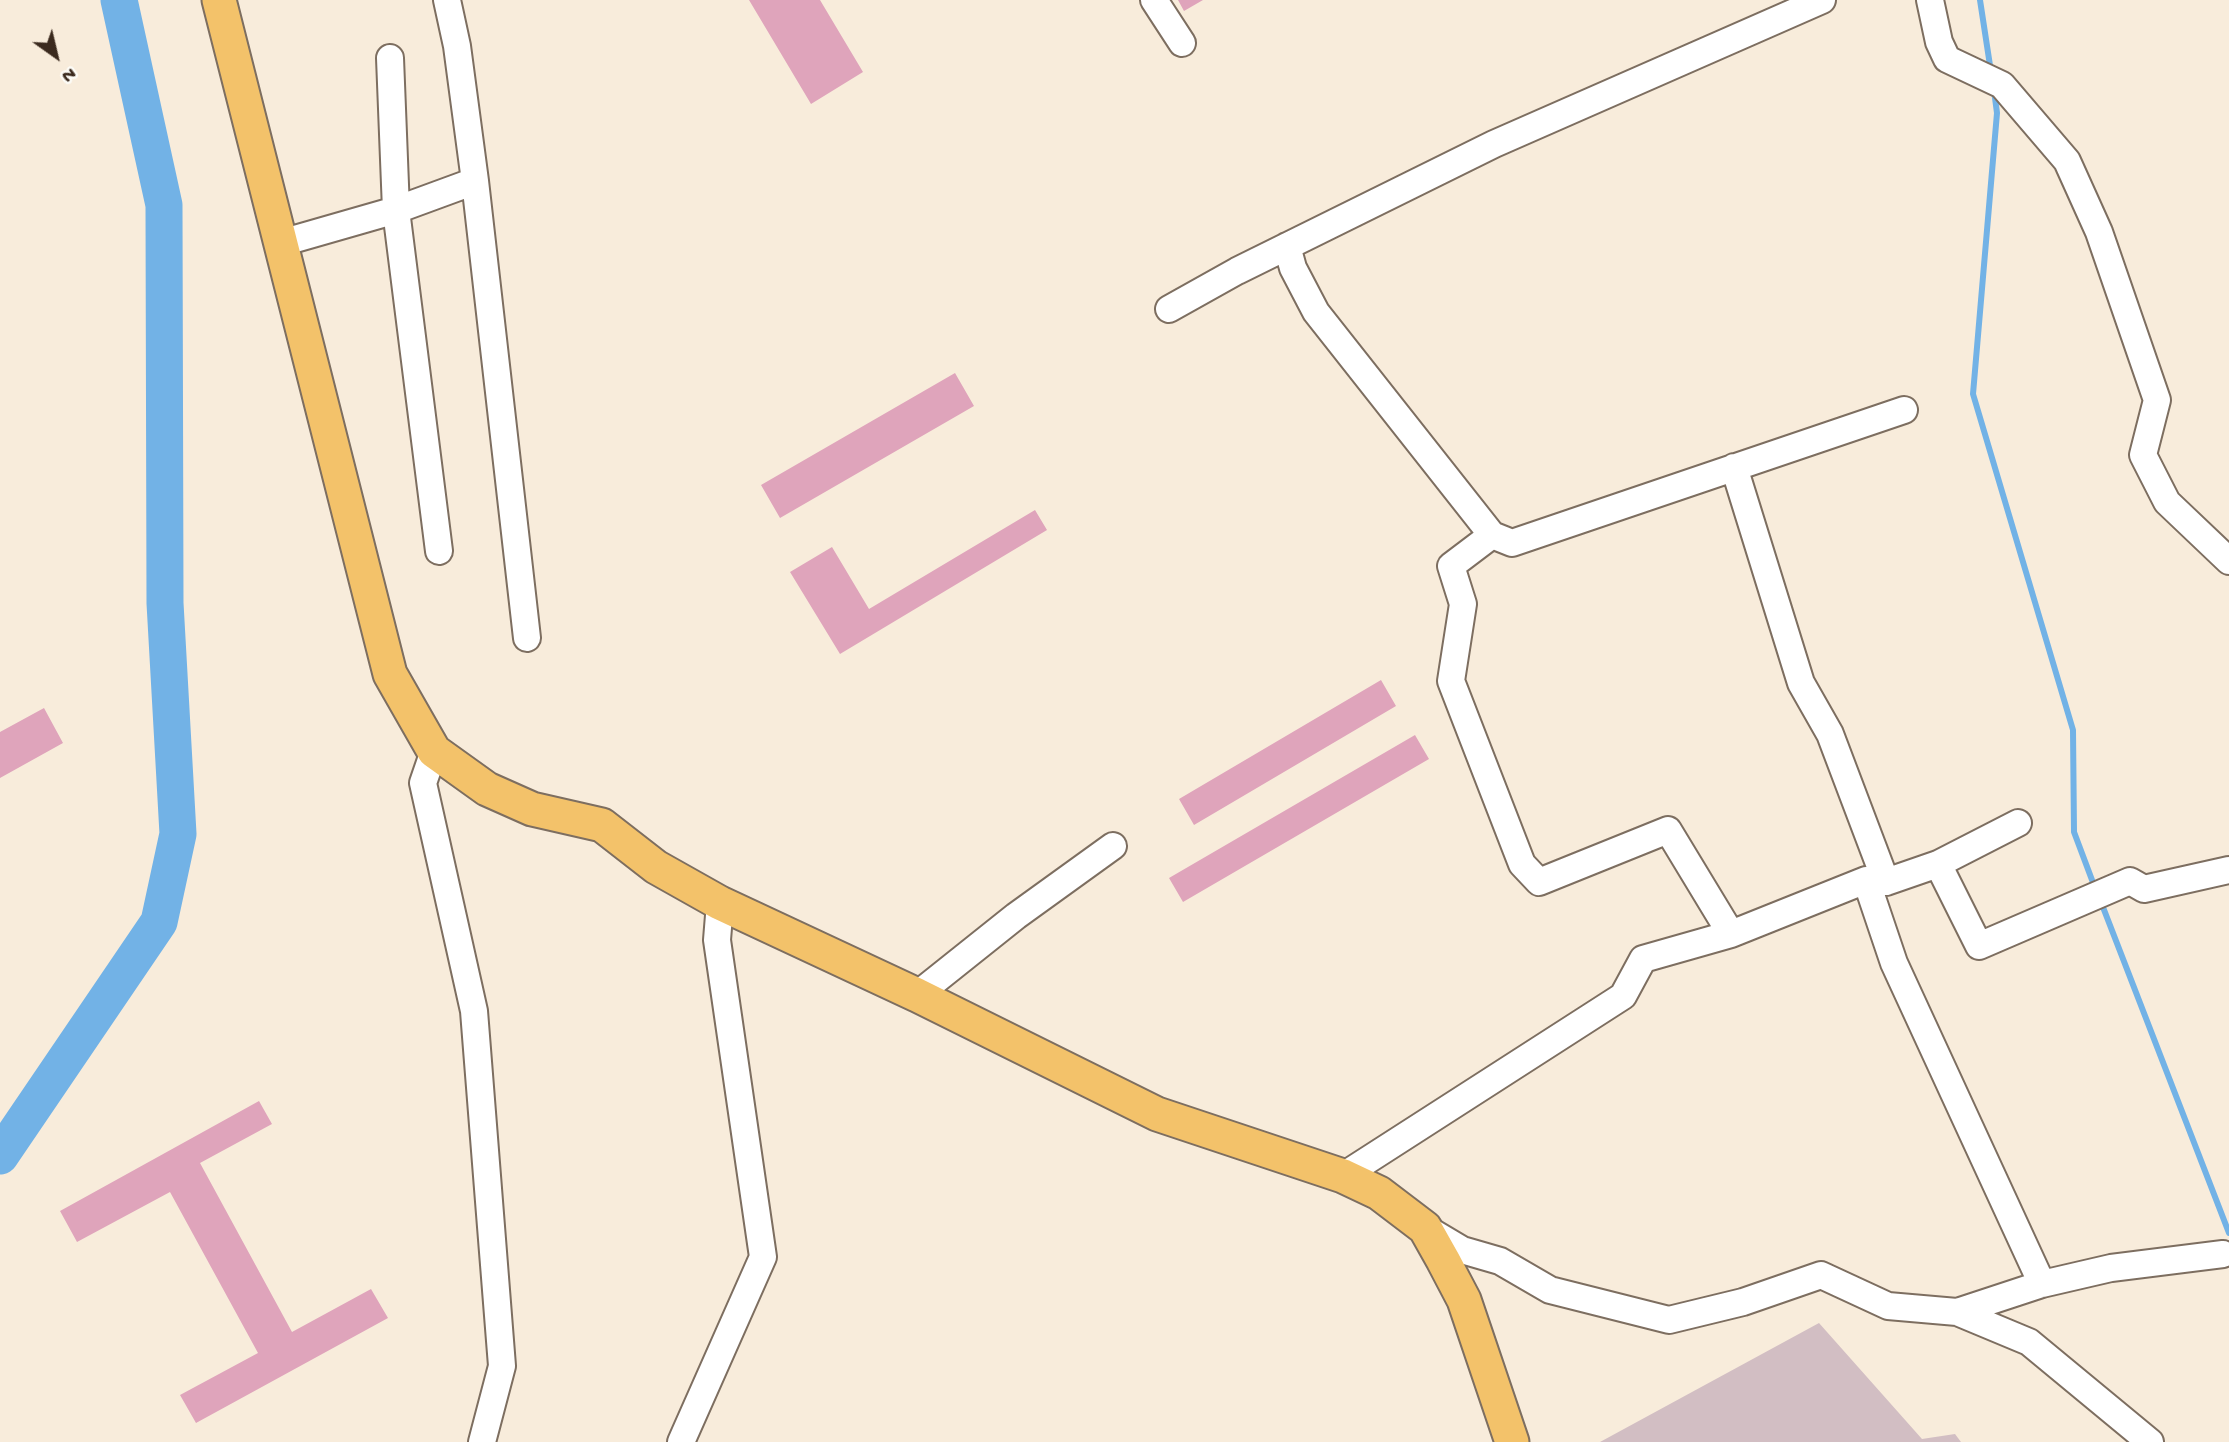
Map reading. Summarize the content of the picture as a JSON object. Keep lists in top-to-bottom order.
{
  "north": "bottom right"
}
